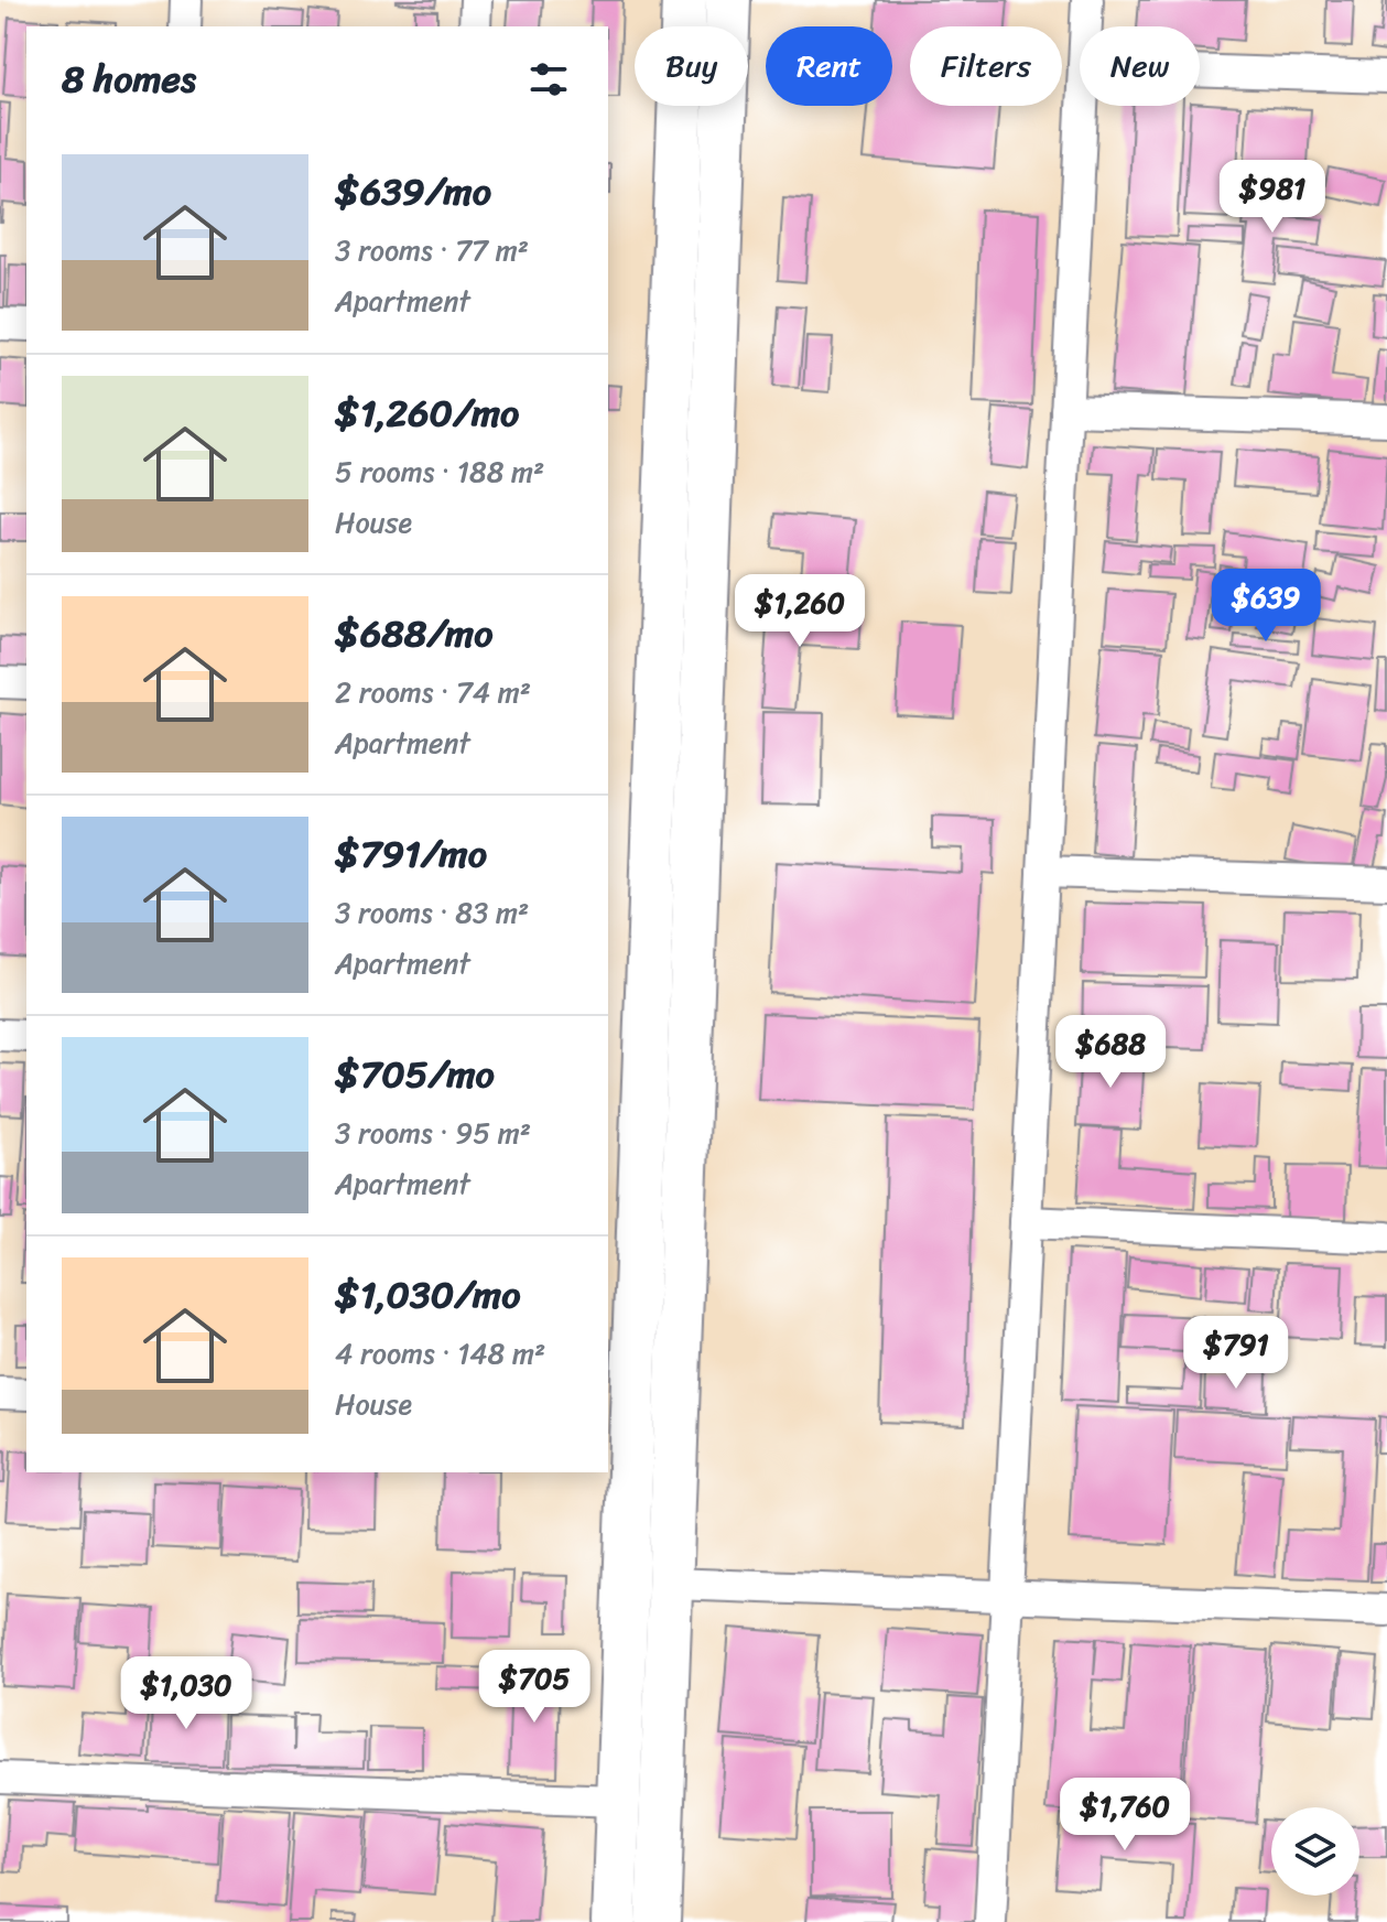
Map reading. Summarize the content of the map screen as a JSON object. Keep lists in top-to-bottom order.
{
  "page": {
    "chip": [
      "Buy",
      "Rent",
      "Filters",
      "New"
    ],
    "heading": "8 homes",
    "list": [
      {
        "name": "$639/mo",
        "note": "3 rooms · 77 m² · Apartment"
      },
      {
        "name": "$1,260/mo",
        "note": "5 rooms · 188 m² · House"
      },
      {
        "name": "$688/mo",
        "note": "2 rooms · 74 m² · Apartment"
      },
      {
        "name": "$791/mo",
        "note": "3 rooms · 83 m² · Apartment"
      },
      {
        "name": "$705/mo",
        "note": "3 rooms · 95 m² · Apartment"
      },
      {
        "name": "$1,030/mo",
        "note": "4 rooms · 148 m² · House"
      }
    ],
    "price": [
      "$981",
      "$639",
      "$1,260",
      "$688",
      "$791",
      "$705",
      "$1,030",
      "$1,760"
    ]
  }
}
